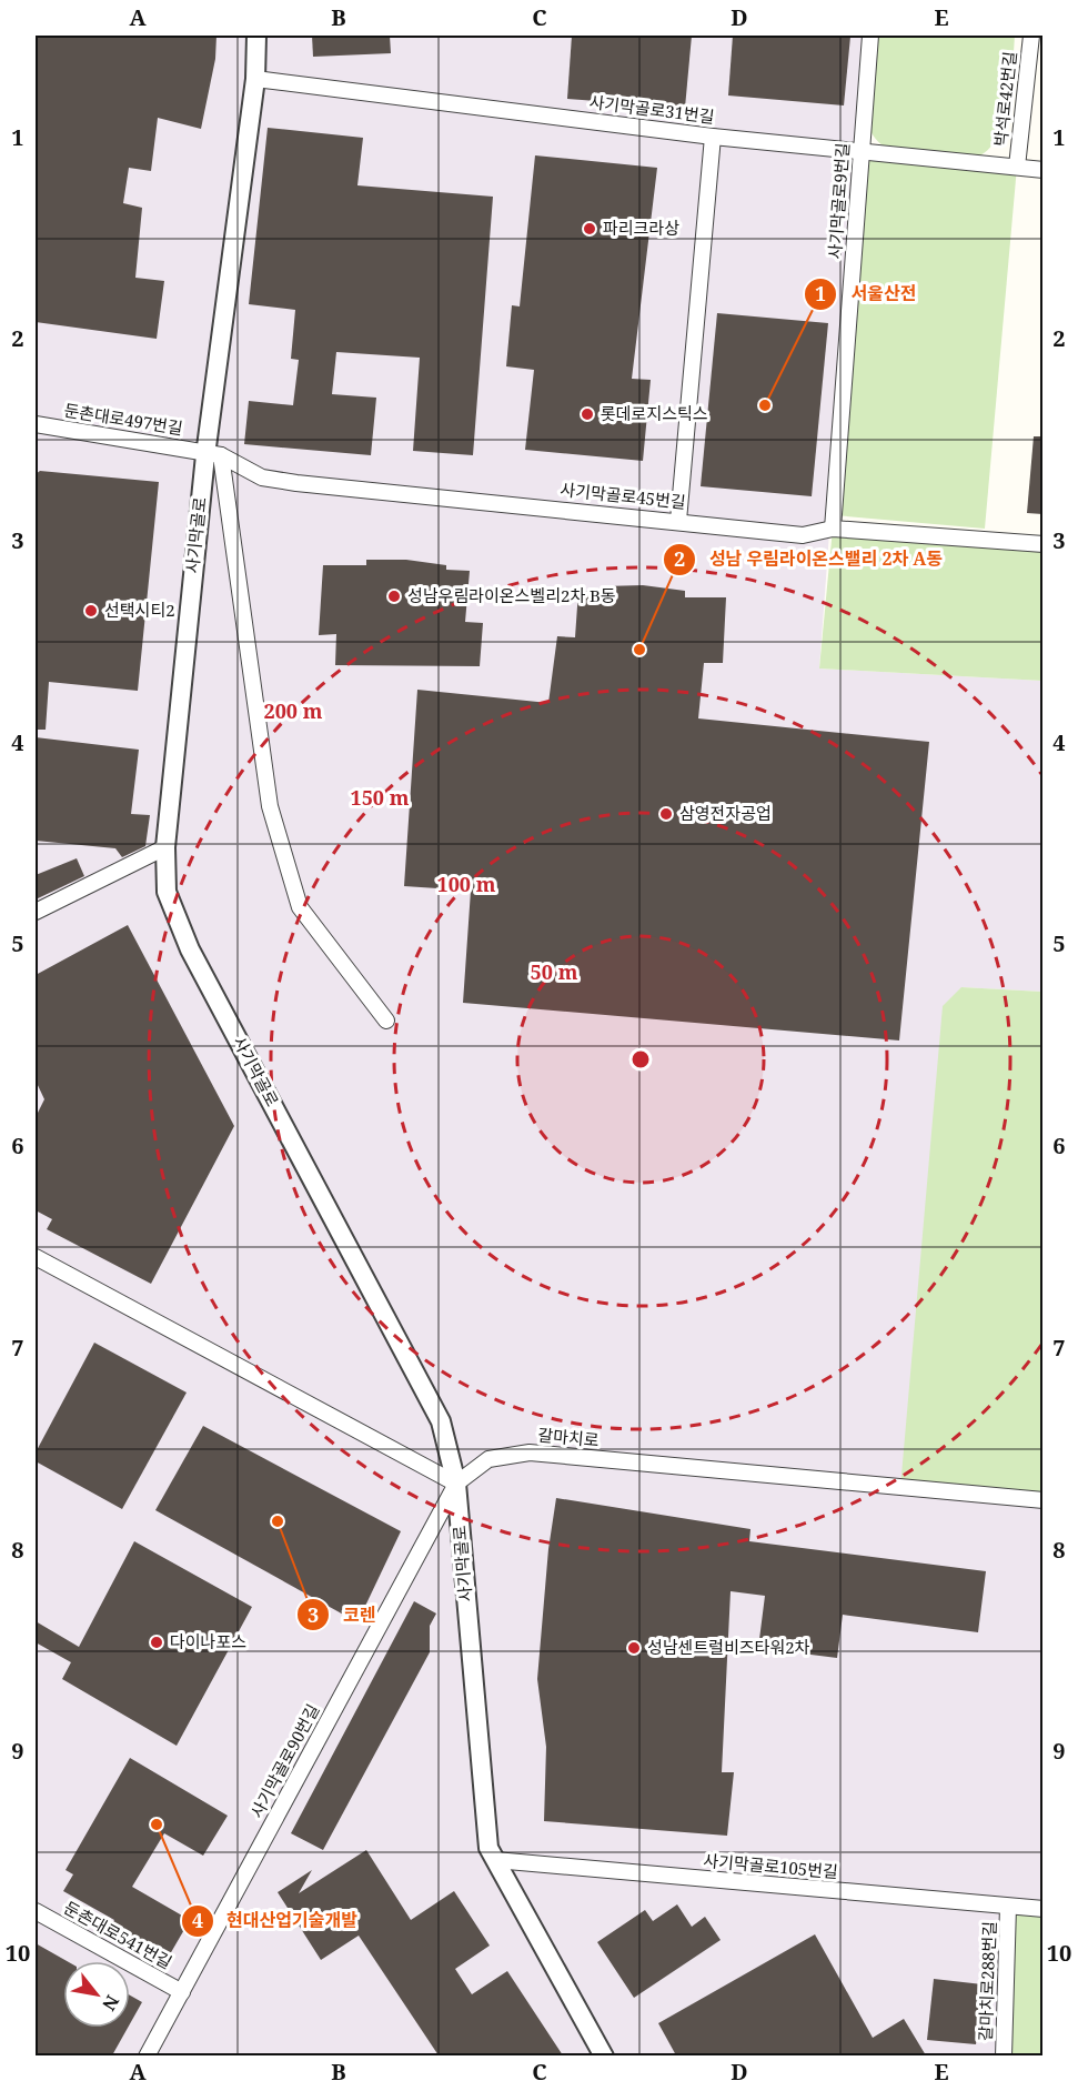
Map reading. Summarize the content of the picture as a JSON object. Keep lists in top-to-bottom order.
{
  "streets": {
    "street": [
      "박석로42번길",
      "사기막골로31번길",
      "사기막골로9번길",
      "둔촌대로497번길",
      "사기막골로45번길",
      "사기막골로",
      "갈마치로",
      "사기막골로90번길",
      "사기막골로105번길",
      "둔촌대로541번길",
      "갈마치로288번길"
    ]
  },
  "crossings": [
    ["박석로42번길", "사기막골로31번길"],
    ["사기막골로31번길", "사기막골로9번길"],
    ["사기막골로31번길", "사기막골로"],
    ["사기막골로9번길", "사기막골로45번길"],
    ["둔촌대로497번길", "사기막골로45번길"],
    ["둔촌대로497번길", "사기막골로"],
    ["사기막골로45번길", "사기막골로"],
    ["사기막골로", "갈마치로"],
    ["사기막골로", "사기막골로90번길"],
    ["사기막골로", "사기막골로105번길"],
    ["갈마치로", "사기막골로90번길"],
    ["사기막골로90번길", "둔촌대로541번길"],
    ["사기막골로105번길", "갈마치로288번길"]
  ],
  "places": [
    "파리크라상",
    "서울산전",
    "롯데로지스틱스",
    "성남우림라이온스벨리2차 B동",
    "선택시티2",
    "성남 우림라이온스밸리 2차 A동",
    "삼영전자공업",
    "코렌",
    "다이나포스",
    "성남센트럴비즈타워2차",
    "현대산업기술개발"
  ],
  "north": "bottom right",
  "grid": {
    "columns": [
      "A",
      "B",
      "C",
      "D",
      "E"
    ],
    "rows": [
      "1",
      "2",
      "3",
      "4",
      "5",
      "6",
      "7",
      "8",
      "9",
      "10"
    ]
  },
  "rings": [
    "200 m",
    "150 m",
    "100 m",
    "50 m"
  ]
}
